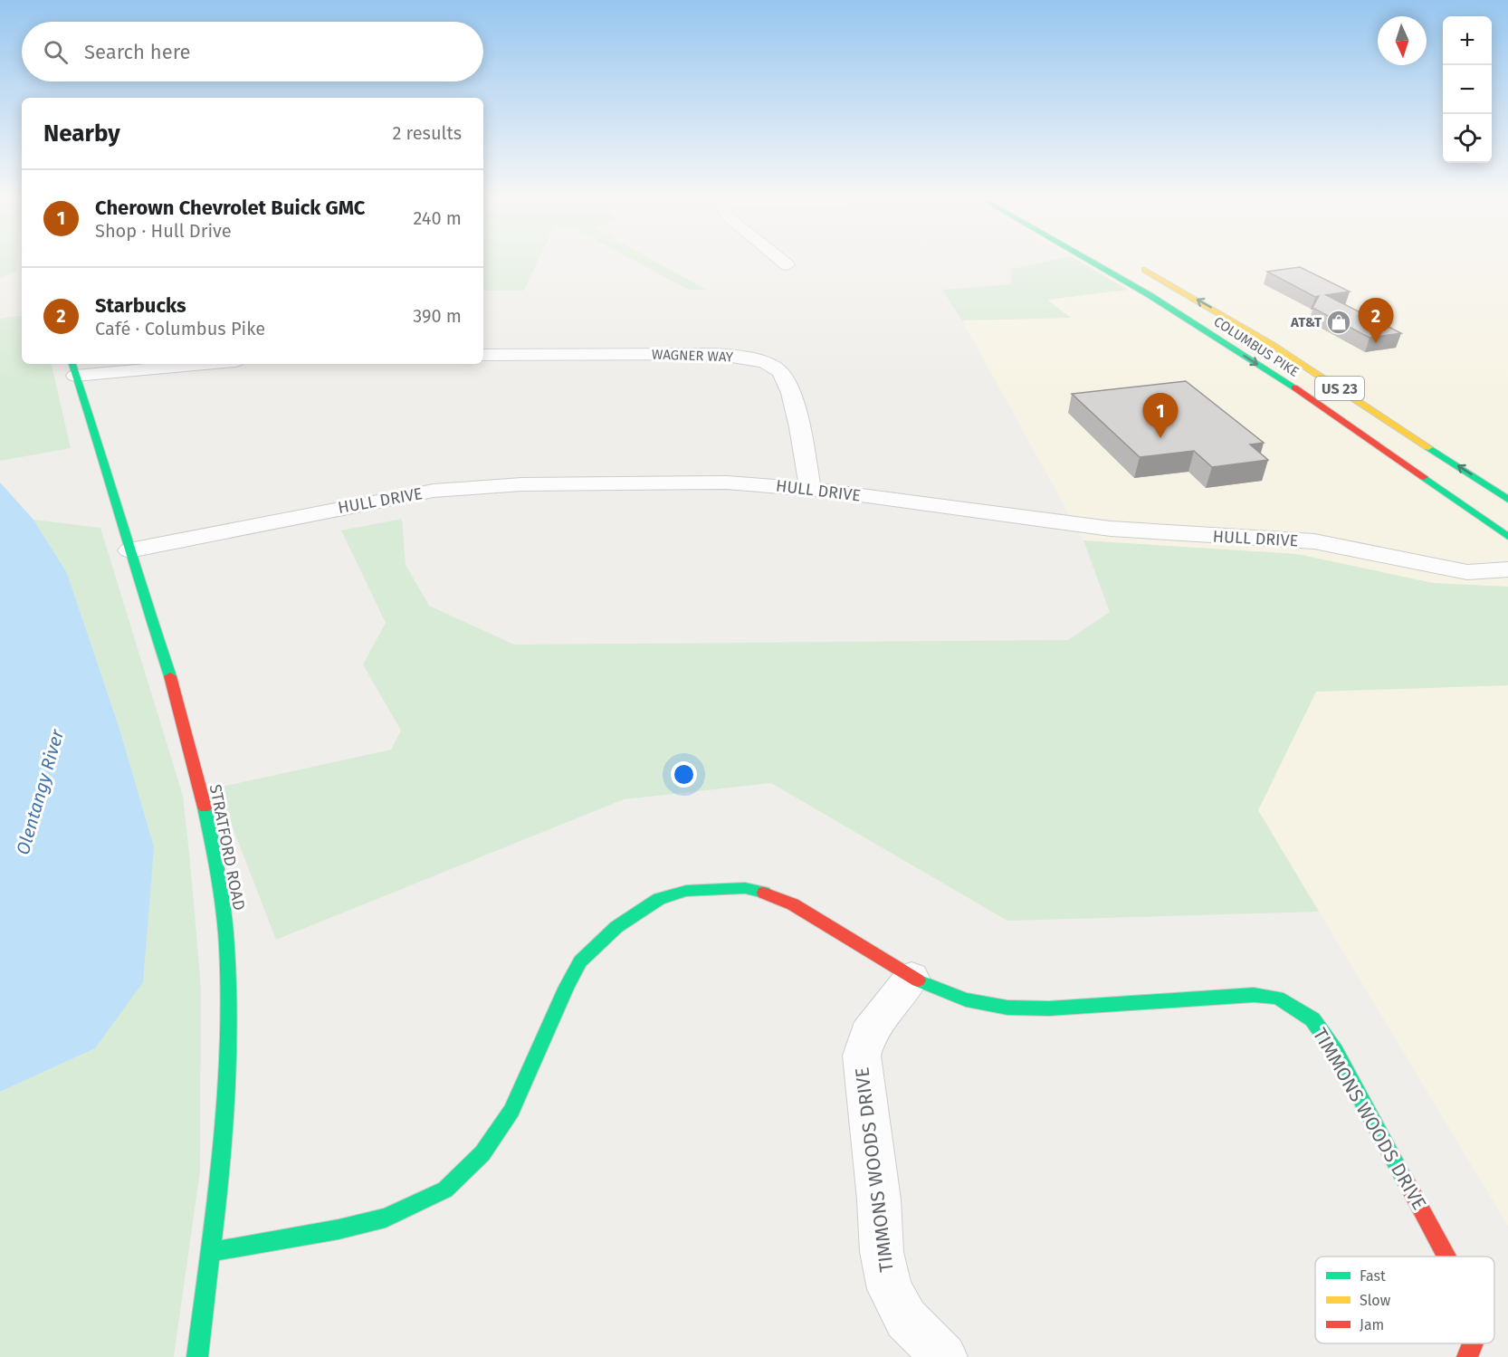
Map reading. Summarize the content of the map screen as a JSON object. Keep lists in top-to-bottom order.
{
  "streets": {
    "main road": [
      "COLUMBUS PIKE",
      "US 23",
      "STRATFORD ROAD",
      "TIMMONS WOODS DRIVE"
    ],
    "street": ["WAGNER WAY", "HULL DRIVE"]
  },
  "crossings": [
    ["WAGNER WAY", "HULL DRIVE"],
    ["HULL DRIVE", "STRATFORD ROAD"],
    ["STRATFORD ROAD", "TIMMONS WOODS DRIVE"]
  ],
  "water": ["Olentangy River"],
  "places": {
    "shop": ["AT&T"]
  },
  "legend": ["Fast", "Slow", "Jam"],
  "north": "bottom",
  "page": {
    "map_buttons": ["+", "−"],
    "search": "Search here",
    "heading": ["Nearby", "2 results"],
    "list": [
      {
        "mark": "1",
        "name": "Cherown Chevrolet Buick GMC",
        "note": "Shop · Hull Drive",
        "value": "240 m"
      },
      {
        "mark": "2",
        "name": "Starbucks",
        "note": "Café · Columbus Pike",
        "value": "390 m"
      }
    ],
    "pins": ["2", "1"]
  }
}
